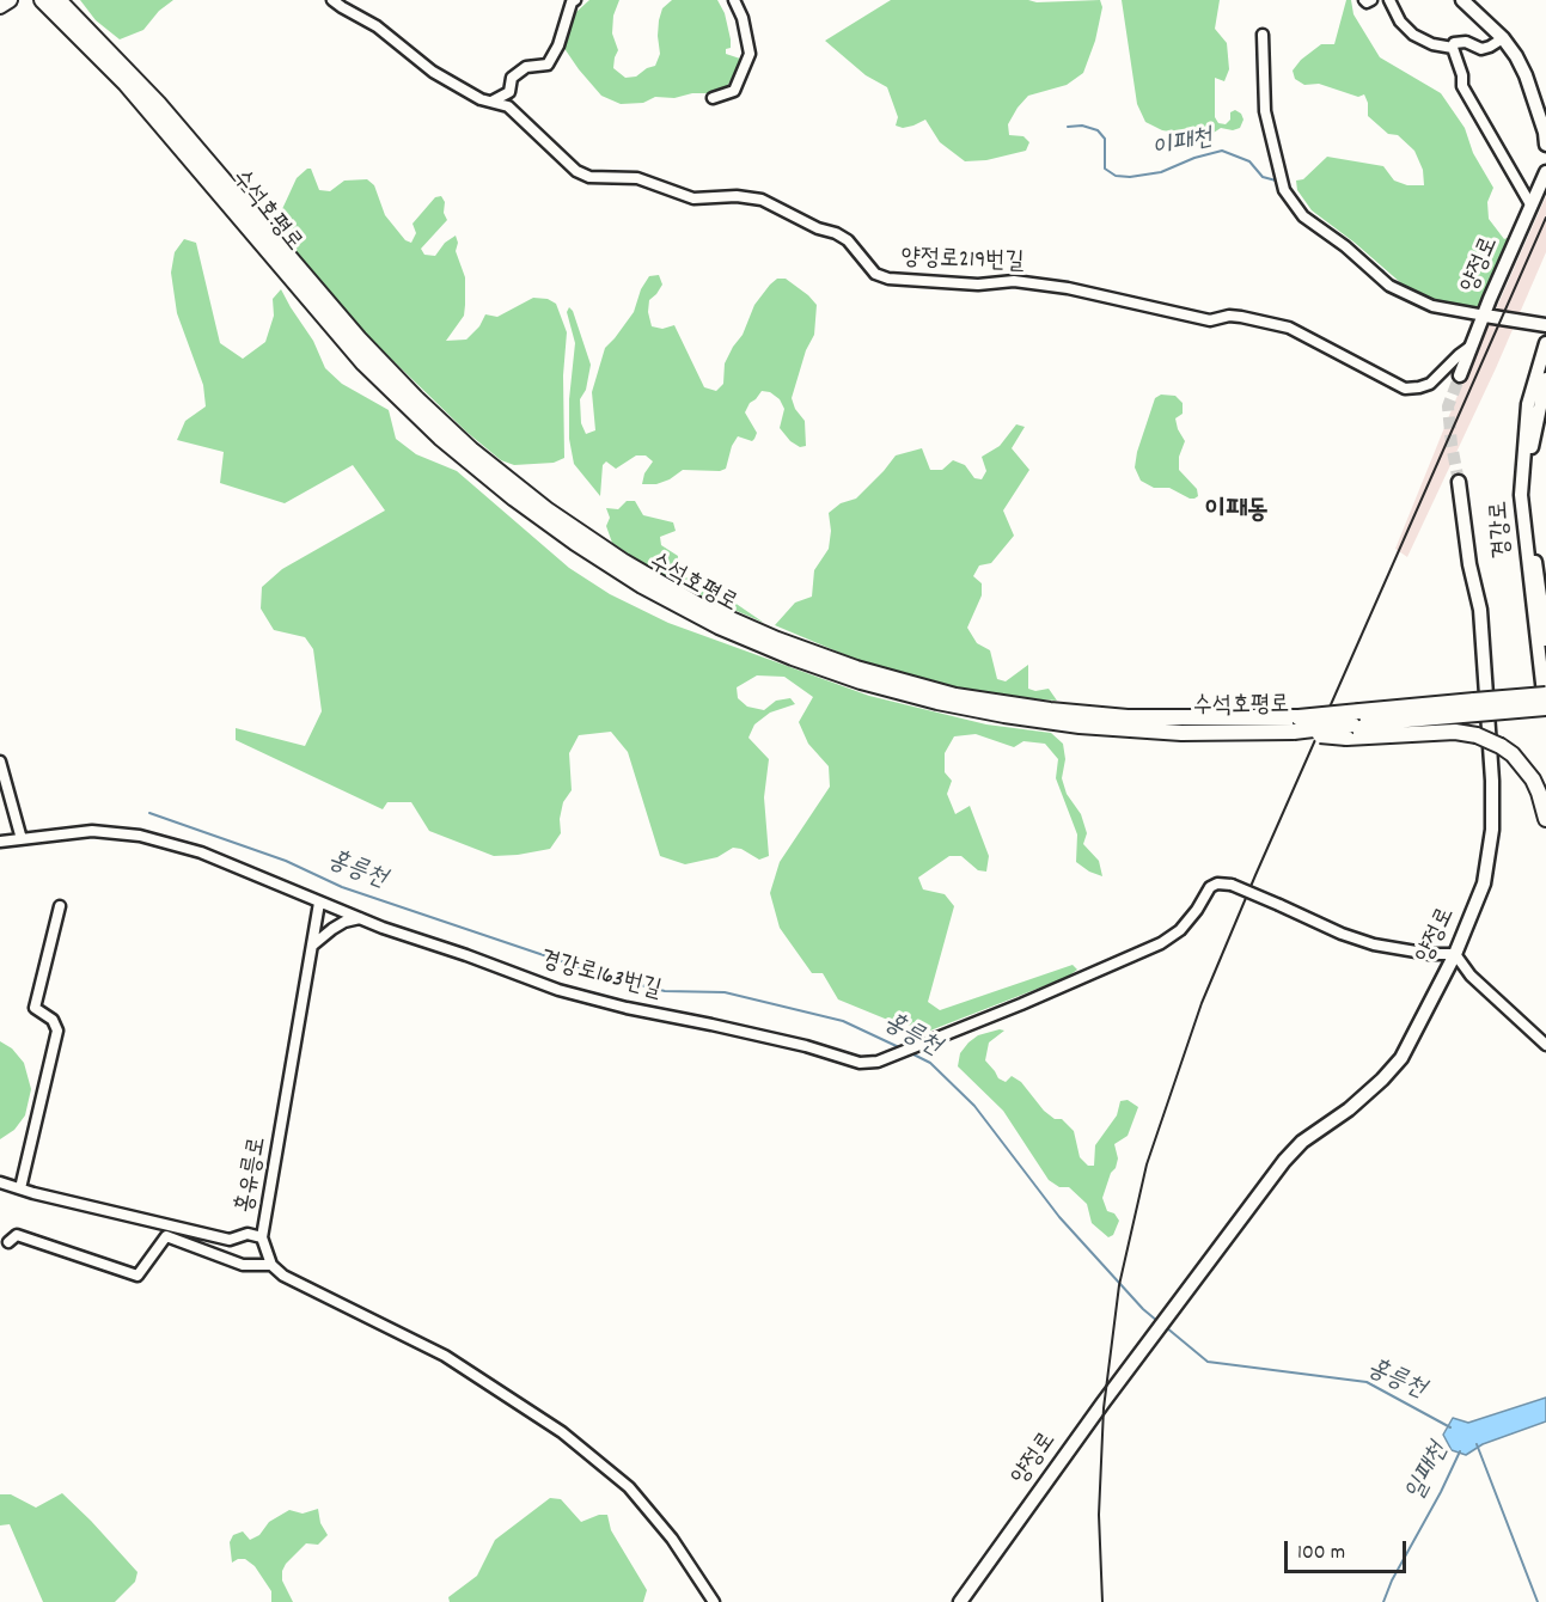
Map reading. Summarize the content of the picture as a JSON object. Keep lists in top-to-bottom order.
{
  "streets": {
    "highway": ["수석호평로"],
    "main road": ["양정로", "경강로"],
    "street": ["양정로219번길", "경강로163번길", "홍유릉로"]
  },
  "crossings": [
    ["양정로219번길", "양정로"],
    ["양정로", "경강로163번길"],
    ["경강로163번길", "홍유릉로"]
  ],
  "districts": ["이패동"],
  "water": ["이패천", "홍릉천", "일패천"],
  "scale_bar": "100 m"
}
